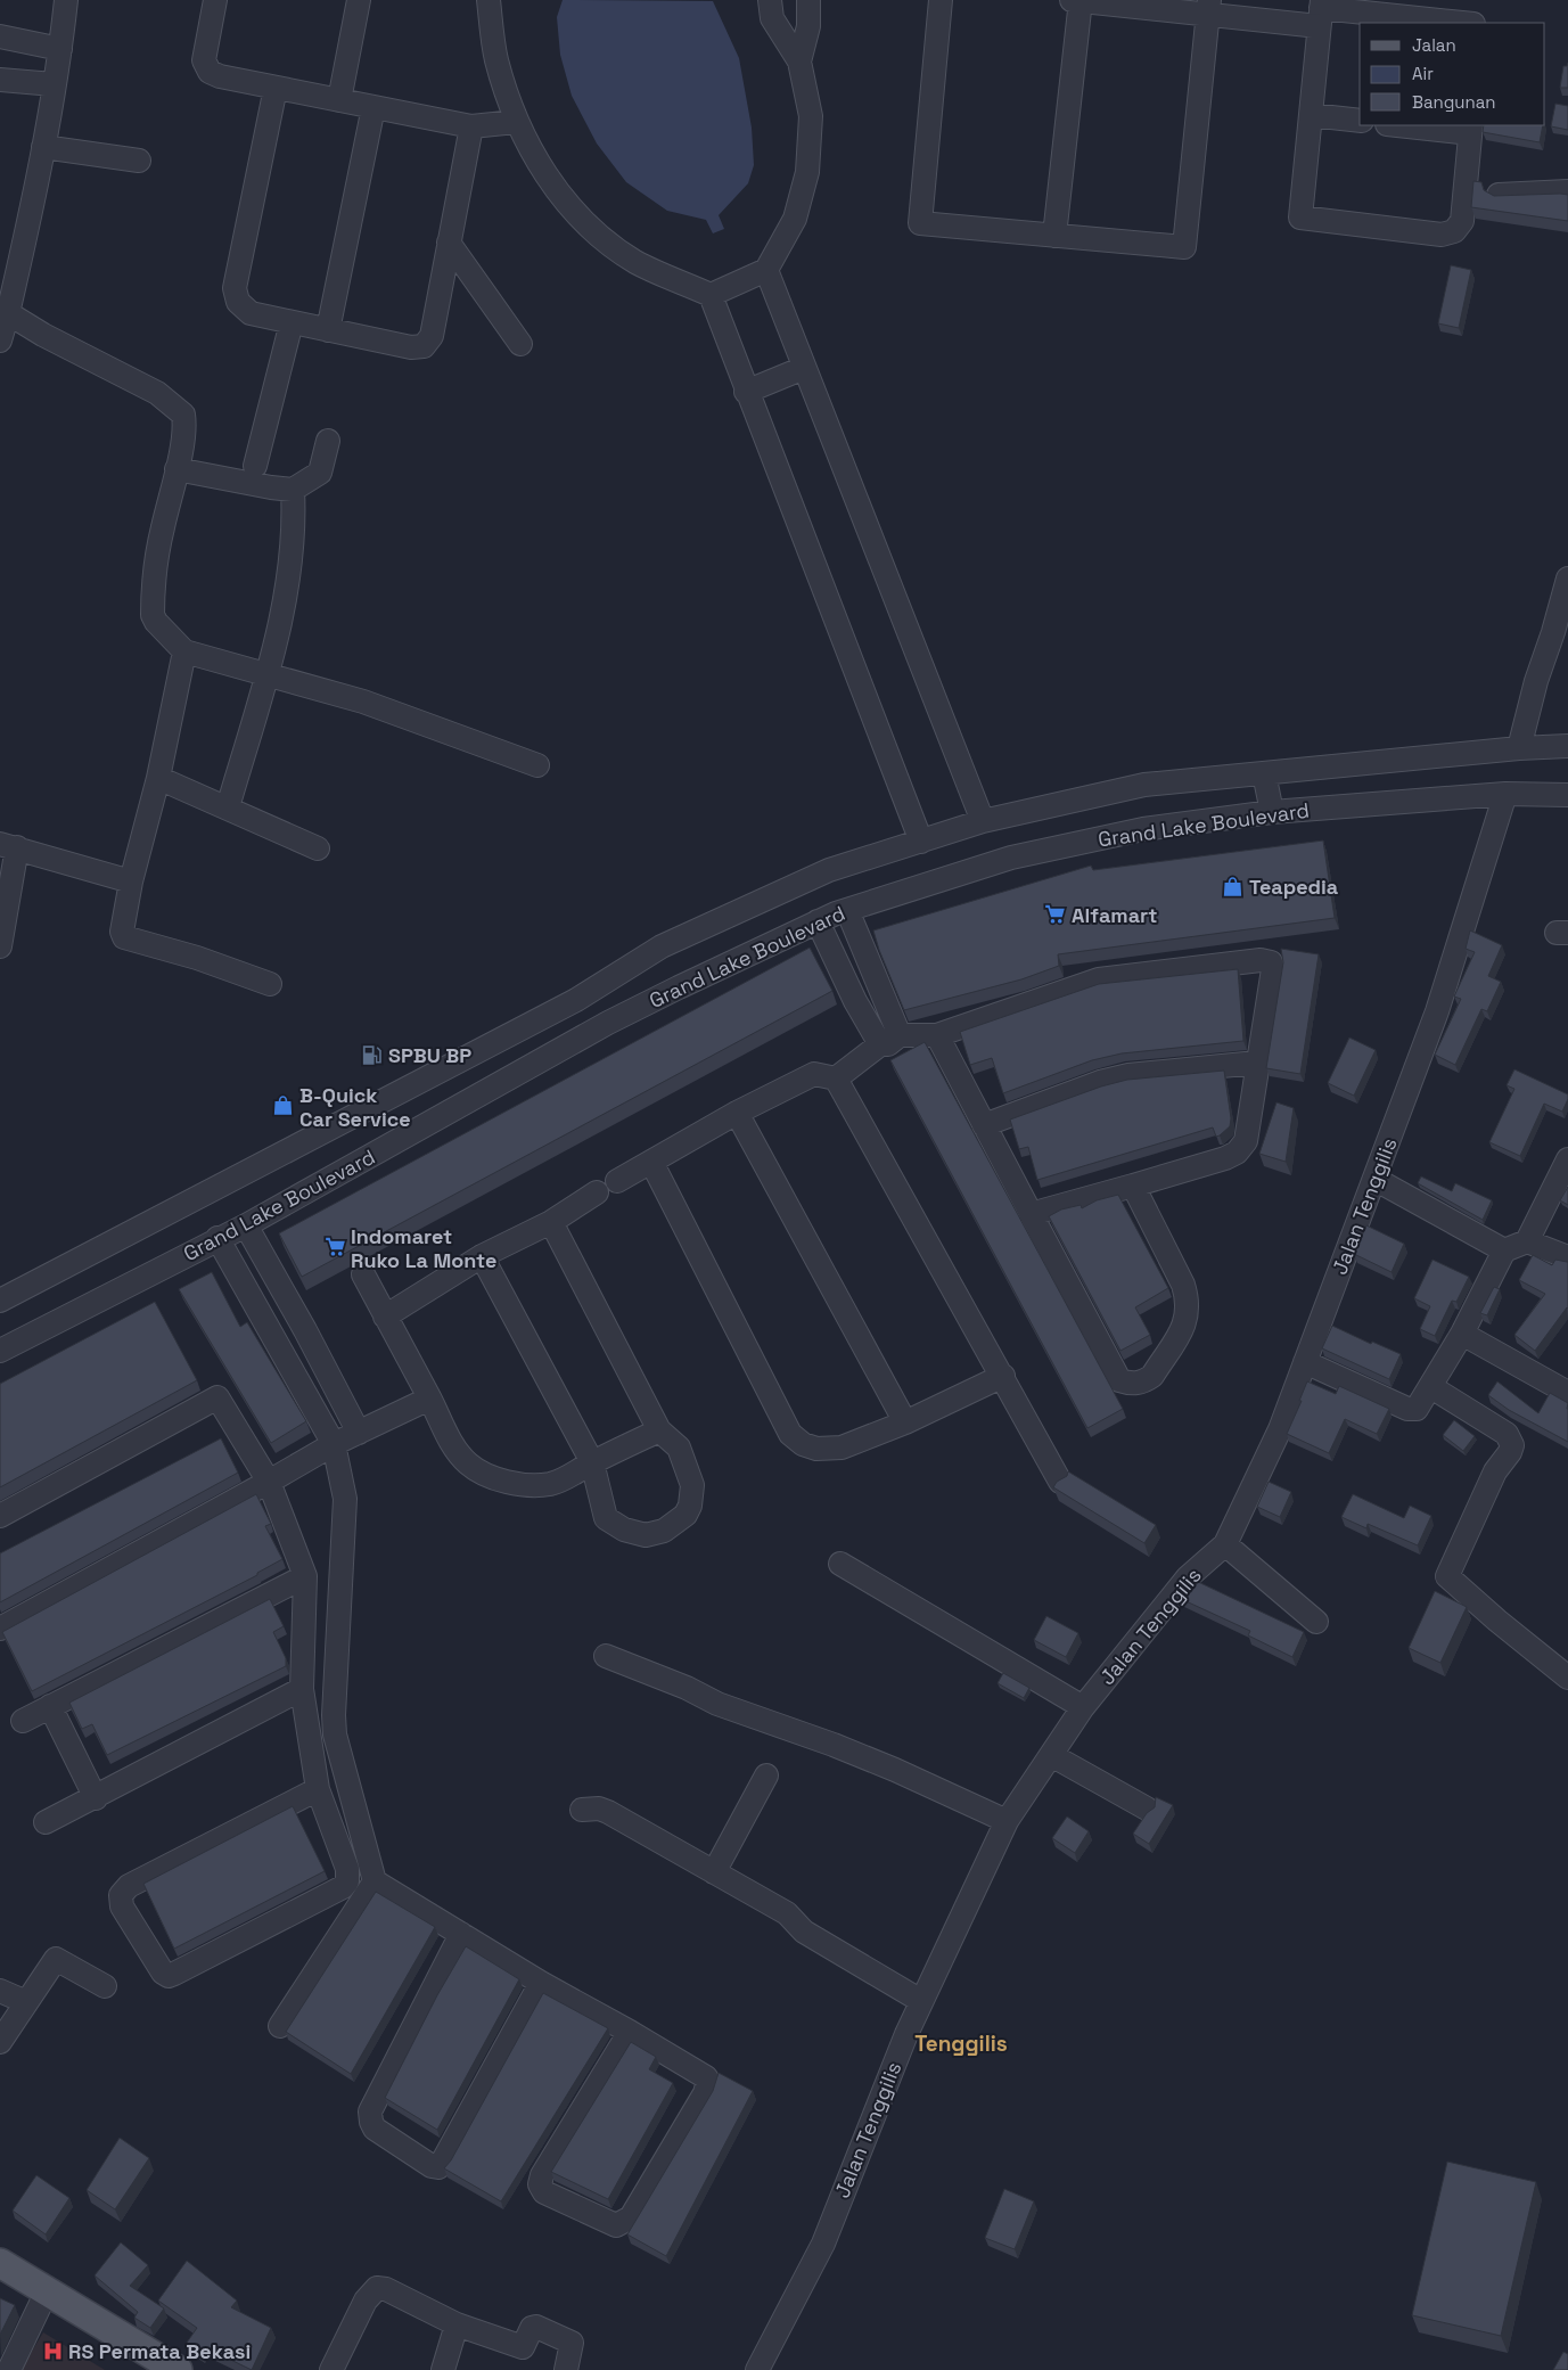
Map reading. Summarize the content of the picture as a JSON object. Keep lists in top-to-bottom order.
{
  "streets": {
    "street": ["Grand Lake Boulevard", "Jalan Tenggilis"]
  },
  "crossings": [
    ["Grand Lake Boulevard", "Jalan Tenggilis"]
  ],
  "districts": ["Tenggilis"],
  "places": {
    "shop": ["Teapedia", "B-Quick Car Service"],
    "supermarket": ["Alfamart", "Indomaret Ruko La Monte"],
    "fuel station": ["SPBU BP"],
    "hospital": ["RS Permata Bekasi"]
  },
  "legend": ["Jalan", "Air", "Bangunan"]
}
